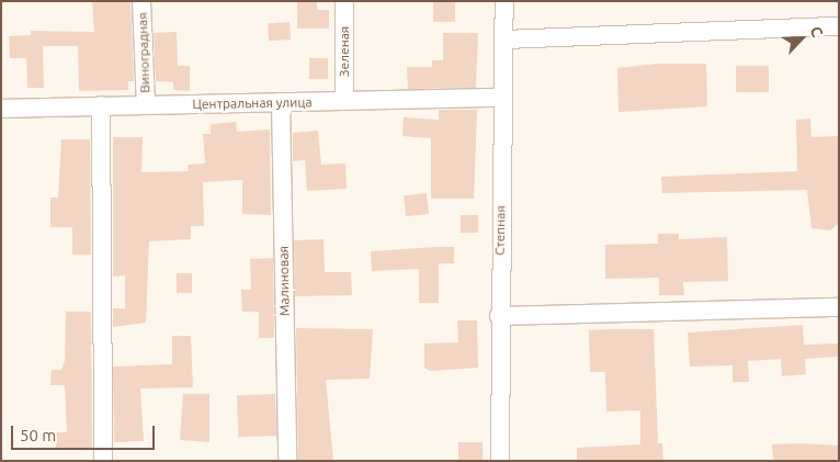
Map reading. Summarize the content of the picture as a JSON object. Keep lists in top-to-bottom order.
{
  "streets": {
    "street": [
      "Зеленая",
      "Виноградная",
      "Центральная улица",
      "Степная",
      "Малиновая"
    ]
  },
  "crossings": [
    ["Зеленая", "Центральная улица"],
    ["Виноградная", "Центральная улица"],
    ["Центральная улица", "Степная"],
    ["Центральная улица", "Малиновая"]
  ],
  "scale_bar": "50 m",
  "north": "top right"
}
